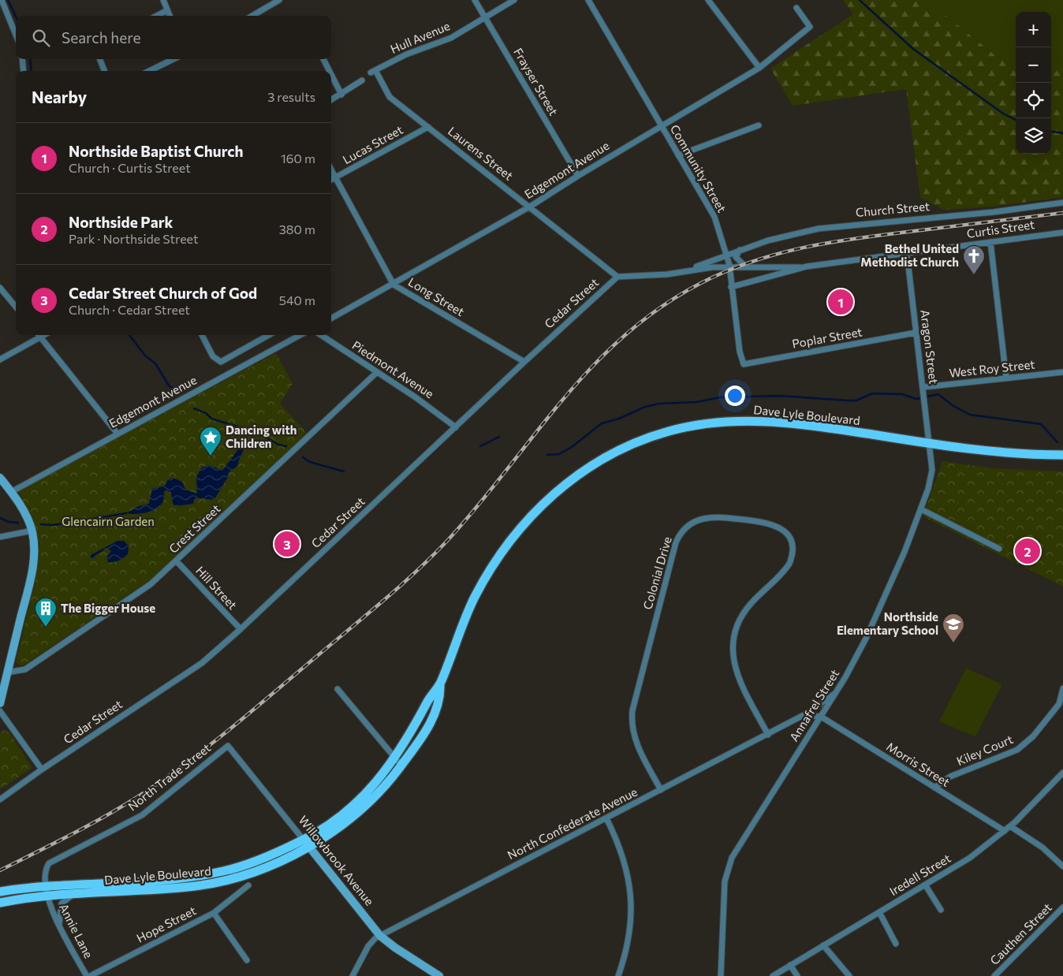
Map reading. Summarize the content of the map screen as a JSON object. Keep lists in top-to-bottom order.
{
  "streets": {
    "main road": ["Dave Lyle Boulevard"],
    "street": [
      "Hull Avenue",
      "Frayser Street",
      "Lucas Street",
      "Laurens Street",
      "Community Street",
      "Edgemont Avenue",
      "Church Street",
      "Curtis Street",
      "Long Street",
      "Cedar Street",
      "Poplar Street",
      "Aragon Street",
      "West Roy Street",
      "Piedmont Avenue",
      "Crest Street",
      "Colonial Drive",
      "Hill Street",
      "Annafrel Street",
      "Kiley Court",
      "Morris Street",
      "North Trade Street",
      "North Confederate Avenue",
      "Willowbrook Avenue",
      "Iredell Street",
      "Hope Street",
      "Annie Lane",
      "Cauthen Street"
    ]
  },
  "crossings": [
    ["Hull Avenue", "Frayser Street"],
    ["Hull Avenue", "Laurens Street"],
    ["Frayser Street", "Edgemont Avenue"],
    ["Lucas Street", "Laurens Street"],
    ["Lucas Street", "Long Street"],
    ["Laurens Street", "Edgemont Avenue"],
    ["Laurens Street", "Curtis Street"],
    ["Laurens Street", "Cedar Street"],
    ["Community Street", "Edgemont Avenue"],
    ["Community Street", "Church Street"],
    ["Community Street", "Curtis Street"],
    ["Community Street", "Poplar Street"],
    ["Edgemont Avenue", "Long Street"],
    ["Church Street", "Curtis Street"],
    ["Curtis Street", "Cedar Street"],
    ["Curtis Street", "Aragon Street"],
    ["Long Street", "Cedar Street"],
    ["Cedar Street", "Piedmont Avenue"],
    ["Cedar Street", "Hill Street"],
    ["Poplar Street", "Aragon Street"],
    ["Aragon Street", "West Roy Street"],
    ["Aragon Street", "Dave Lyle Boulevard"],
    ["Aragon Street", "Annafrel Street"],
    ["Piedmont Avenue", "Crest Street"],
    ["Dave Lyle Boulevard", "Annafrel Street"],
    ["Dave Lyle Boulevard", "Willowbrook Avenue"],
    ["Dave Lyle Boulevard", "Annie Lane"],
    ["Crest Street", "Hill Street"],
    ["Colonial Drive", "North Confederate Avenue"],
    ["Annafrel Street", "Morris Street"],
    ["Annafrel Street", "North Confederate Avenue"],
    ["Kiley Court", "Morris Street"],
    ["Morris Street", "Iredell Street"],
    ["North Trade Street", "Willowbrook Avenue"],
    ["North Trade Street", "Annie Lane"],
    ["North Confederate Avenue", "Willowbrook Avenue"]
  ],
  "parks": ["Glencairn Garden"],
  "places": {
    "church": ["Bethel United Methodist Church"],
    "place": ["Dancing with Children"],
    "building": ["The Bigger House"],
    "school or university": ["Northside Elementary School"]
  },
  "page": {
    "map_buttons": ["+", "−"],
    "search": "Search here",
    "heading": ["Nearby", "3 results"],
    "list": [
      {
        "mark": "1",
        "name": "Northside Baptist Church",
        "note": "Church · Curtis Street",
        "value": "160 m"
      },
      {
        "mark": "2",
        "name": "Northside Park",
        "note": "Park · Northside Street",
        "value": "380 m"
      },
      {
        "mark": "3",
        "name": "Cedar Street Church of God",
        "note": "Church · Cedar Street",
        "value": "540 m"
      }
    ],
    "pins": ["1", "3", "2"]
  }
}
